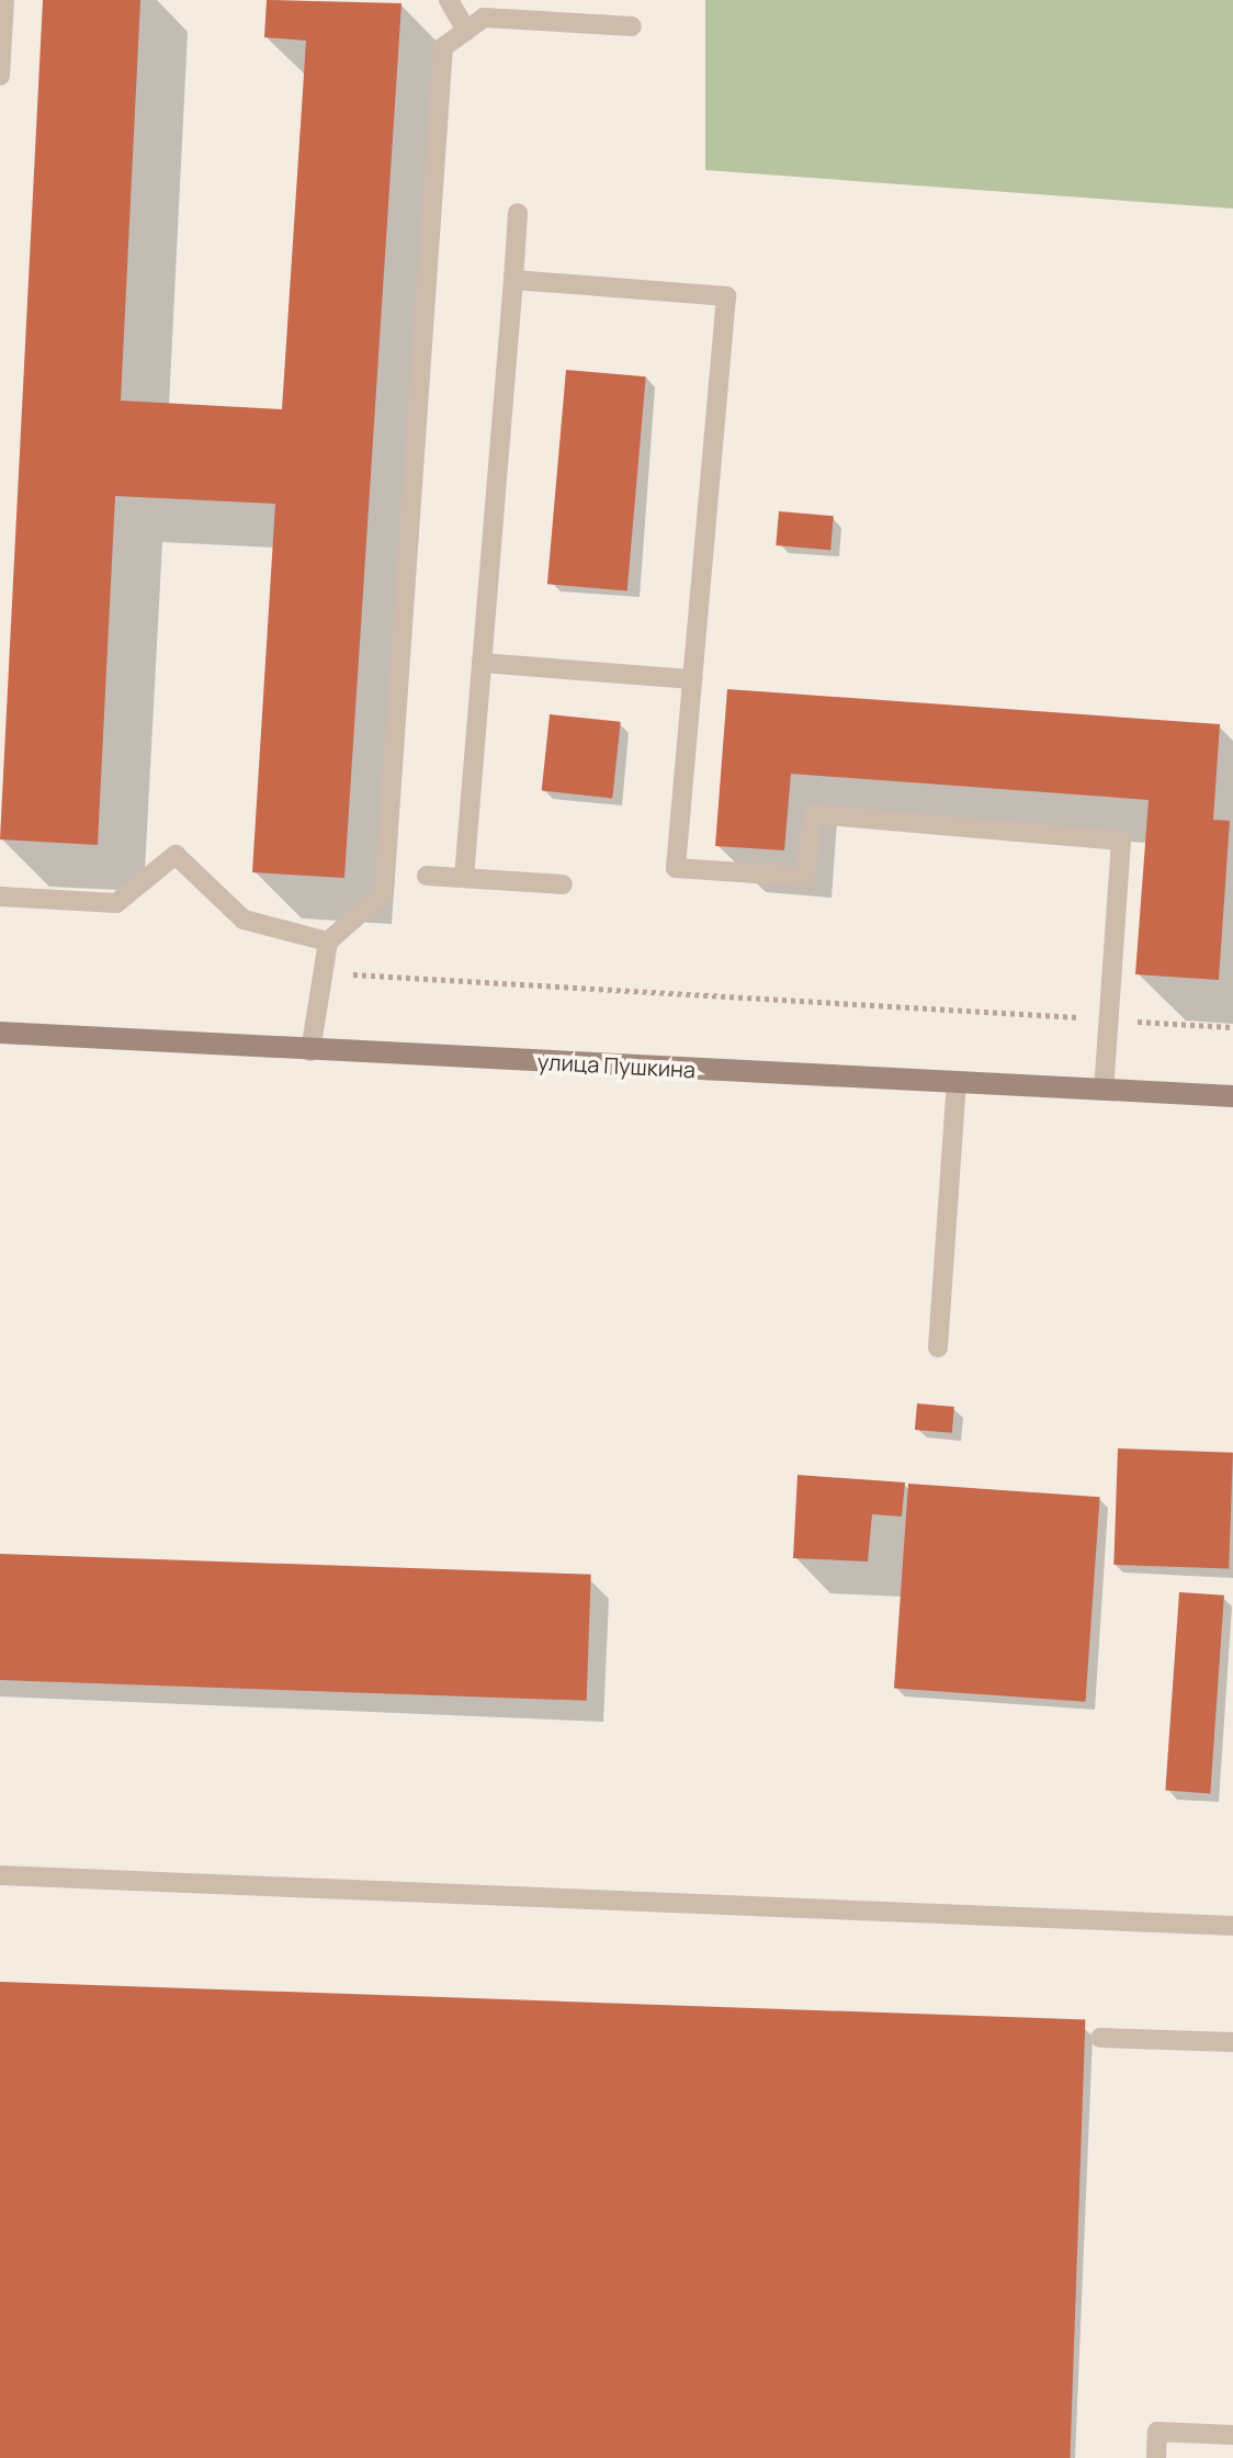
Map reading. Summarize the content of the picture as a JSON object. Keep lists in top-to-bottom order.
{
  "streets": {
    "main road": ["улица Пушкина"]
  }
}
